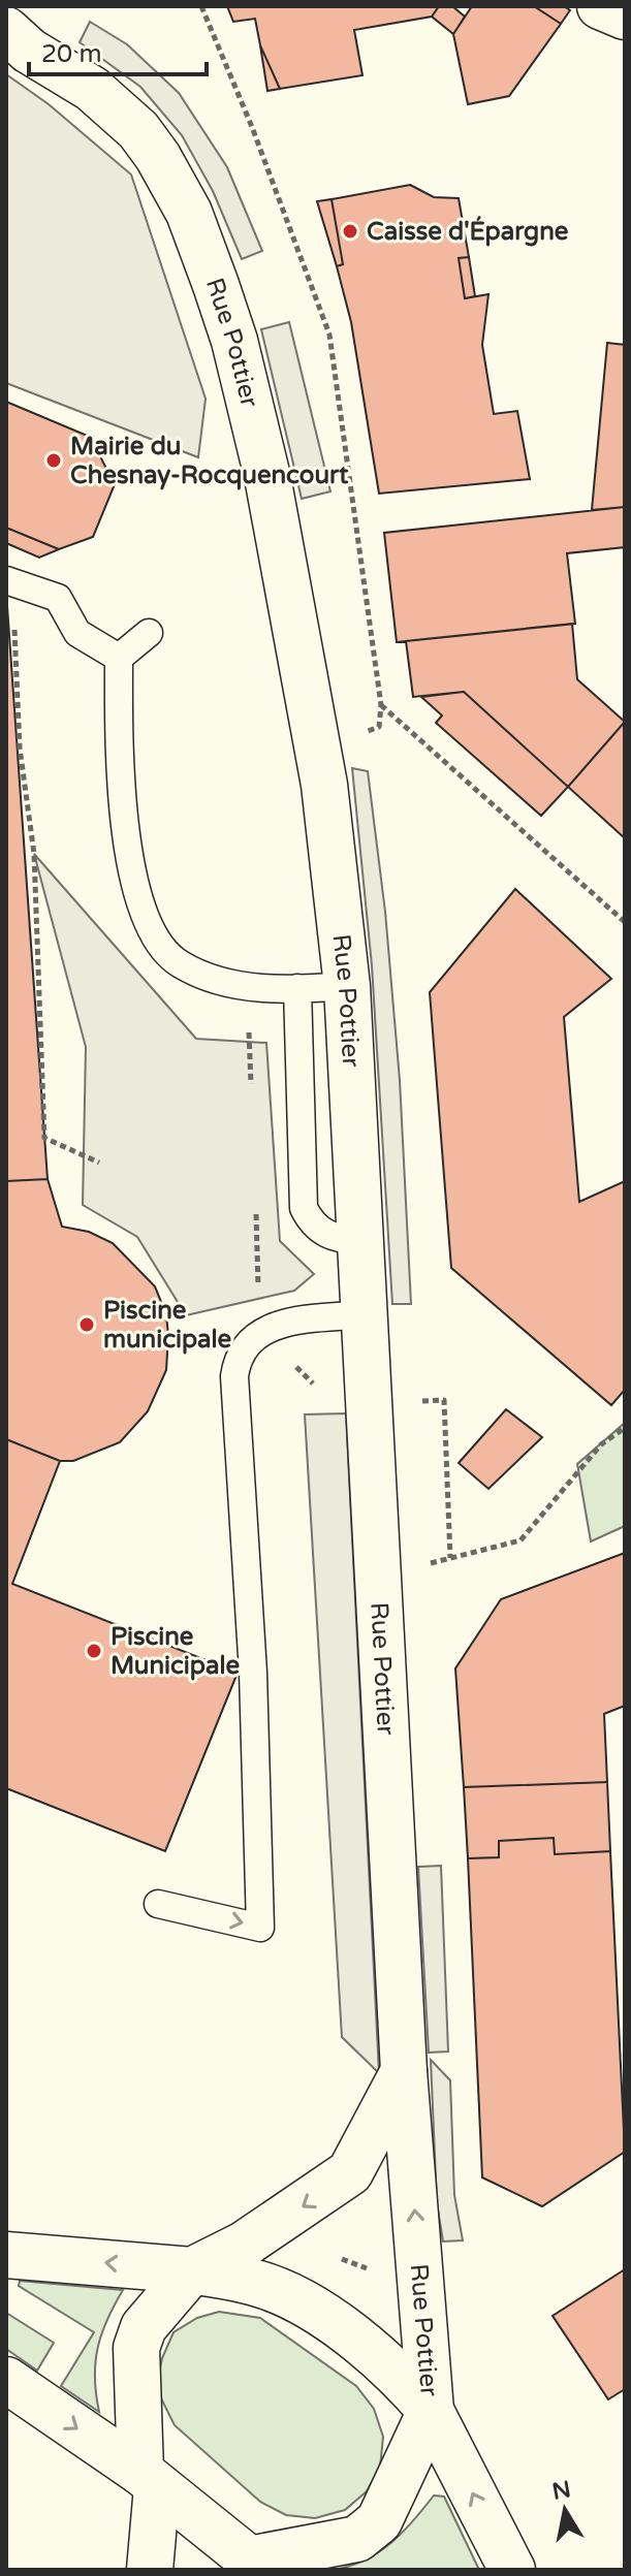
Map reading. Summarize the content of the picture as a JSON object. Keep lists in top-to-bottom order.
{
  "streets": {
    "street": ["Rue Pottier"]
  },
  "places": [
    "Caisse d'Épargne",
    "Mairie du Chesnay-Rocquencourt",
    "Piscine municipale",
    "Piscine Municipale"
  ],
  "scale_bar": "20 m",
  "north": "top"
}
